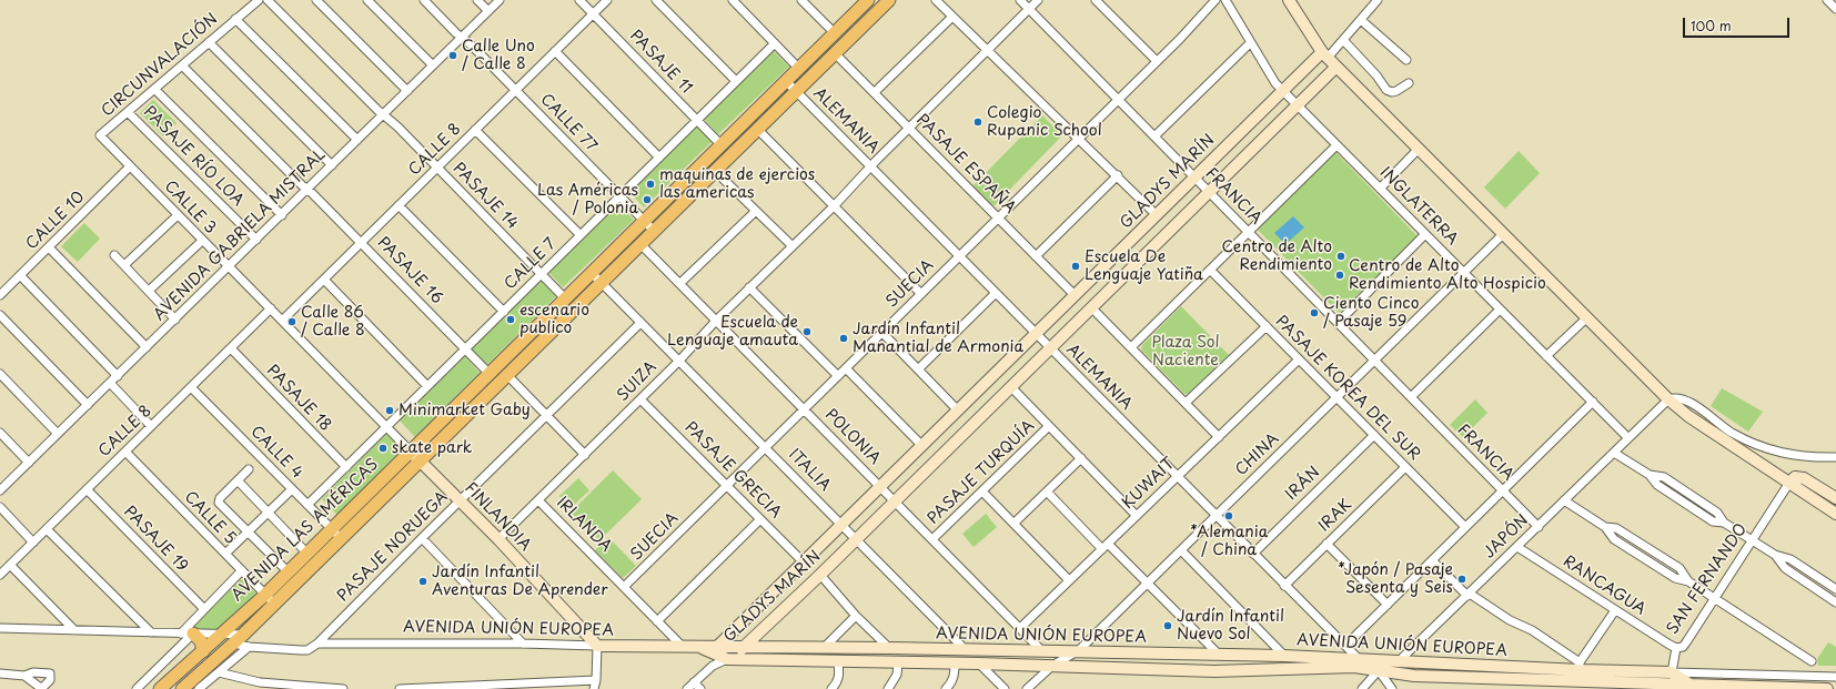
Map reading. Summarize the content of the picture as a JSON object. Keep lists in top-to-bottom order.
{
  "streets": {
    "main road": ["AVENIDA LAS AMÉRICAS"],
    "street": [
      "PASAJE 11",
      "CIRCUNVALACIÓN",
      "ALEMANIA",
      "CALLE 77",
      "CALLE 8",
      "PASAJE RÍO LOA",
      "PASAJE ESPAÑA",
      "GLADYS MARÍN",
      "PASAJE 14",
      "FRANCIA",
      "INGLATERRA",
      "CALLE 3",
      "CALLE 10",
      "AVENIDA GABRIELA MISTRAL",
      "CALLE 7",
      "PASAJE 16",
      "SUECIA",
      "SUIZA",
      "PASAJE KOREA DEL SUR",
      "PASAJE 18",
      "POLONIA",
      "CALLE 4",
      "CHINA",
      "PASAJE GRECIA",
      "ITALIA",
      "PASAJE TURQUÍA",
      "KUWAIT",
      "IRÁN",
      "IRAK",
      "FINLANDIA",
      "CALLE 5",
      "IRLANDA",
      "JAPÓN",
      "PASAJE 19",
      "PASAJE NORUEGA",
      "SAN FERNANDO",
      "RANCAGUA",
      "AVENIDA UNIÓN EUROPEA"
    ]
  },
  "crossings": [
    ["PASAJE 11", "CALLE 8"],
    ["PASAJE 11", "CALLE 7"],
    ["PASAJE 11", "AVENIDA LAS AMÉRICAS"],
    ["CIRCUNVALACIÓN", "PASAJE RÍO LOA"],
    ["CIRCUNVALACIÓN", "CALLE 3"],
    ["CIRCUNVALACIÓN", "PASAJE 16"],
    ["ALEMANIA", "GLADYS MARÍN"],
    ["ALEMANIA", "SUECIA"],
    ["ALEMANIA", "SUIZA"],
    ["ALEMANIA", "CHINA"],
    ["ALEMANIA", "KUWAIT"],
    ["ALEMANIA", "IRÁN"],
    ["ALEMANIA", "IRAK"],
    ["ALEMANIA", "AVENIDA LAS AMÉRICAS"],
    ["ALEMANIA", "JAPÓN"],
    ["ALEMANIA", "AVENIDA UNIÓN EUROPEA"],
    ["CALLE 77", "CALLE 8"],
    ["CALLE 77", "AVENIDA GABRIELA MISTRAL"],
    ["CALLE 77", "CALLE 7"],
    ["CALLE 77", "AVENIDA LAS AMÉRICAS"],
    ["CALLE 8", "PASAJE 14"],
    ["CALLE 8", "CALLE 3"],
    ["CALLE 8", "PASAJE 16"],
    ["CALLE 8", "PASAJE 18"],
    ["CALLE 8", "CALLE 4"],
    ["CALLE 8", "CALLE 5"],
    ["CALLE 8", "PASAJE 19"],
    ["PASAJE RÍO LOA", "AVENIDA GABRIELA MISTRAL"],
    ["PASAJE ESPAÑA", "GLADYS MARÍN"],
    ["PASAJE ESPAÑA", "SUECIA"],
    ["PASAJE ESPAÑA", "SUIZA"],
    ["PASAJE ESPAÑA", "AVENIDA LAS AMÉRICAS"],
    ["GLADYS MARÍN", "FRANCIA"],
    ["GLADYS MARÍN", "INGLATERRA"],
    ["GLADYS MARÍN", "POLONIA"],
    ["GLADYS MARÍN", "PASAJE GRECIA"],
    ["GLADYS MARÍN", "ITALIA"],
    ["GLADYS MARÍN", "AVENIDA UNIÓN EUROPEA"],
    ["PASAJE 14", "AVENIDA GABRIELA MISTRAL"],
    ["PASAJE 14", "CALLE 7"],
    ["PASAJE 14", "AVENIDA LAS AMÉRICAS"],
    ["FRANCIA", "SUECIA"],
    ["FRANCIA", "SUIZA"],
    ["FRANCIA", "CHINA"],
    ["FRANCIA", "JAPÓN"],
    ["INGLATERRA", "CHINA"],
    ["INGLATERRA", "JAPÓN"],
    ["CALLE 3", "CALLE 10"],
    ["CALLE 3", "AVENIDA GABRIELA MISTRAL"],
    ["CALLE 3", "CALLE 7"],
    ["CALLE 3", "FINLANDIA"],
    ["CALLE 3", "AVENIDA LAS AMÉRICAS"],
    ["AVENIDA GABRIELA MISTRAL", "PASAJE 16"],
    ["CALLE 7", "PASAJE 16"],
    ["CALLE 7", "PASAJE 18"],
    ["CALLE 7", "CALLE 4"],
    ["PASAJE 16", "AVENIDA LAS AMÉRICAS"],
    ["SUECIA", "POLONIA"],
    ["SUECIA", "PASAJE GRECIA"],
    ["SUECIA", "ITALIA"],
    ["SUECIA", "IRLANDA"],
    ["SUIZA", "POLONIA"],
    ["SUIZA", "PASAJE GRECIA"],
    ["SUIZA", "ITALIA"],
    ["SUIZA", "FINLANDIA"],
    ["SUIZA", "IRLANDA"],
    ["PASAJE KOREA DEL SUR", "CHINA"],
    ["PASAJE KOREA DEL SUR", "KUWAIT"],
    ["PASAJE KOREA DEL SUR", "IRÁN"],
    ["PASAJE KOREA DEL SUR", "IRAK"],
    ["POLONIA", "PASAJE TURQUÍA"],
    ["POLONIA", "KUWAIT"],
    ["POLONIA", "AVENIDA LAS AMÉRICAS"],
    ["POLONIA", "AVENIDA UNIÓN EUROPEA"],
    ["CALLE 4", "AVENIDA LAS AMÉRICAS"],
    ["CHINA", "AVENIDA UNIÓN EUROPEA"],
    ["ITALIA", "AVENIDA LAS AMÉRICAS"],
    ["ITALIA", "PASAJE NORUEGA"],
    ["ITALIA", "AVENIDA UNIÓN EUROPEA"],
    ["FINLANDIA", "AVENIDA LAS AMÉRICAS"],
    ["FINLANDIA", "PASAJE NORUEGA"],
    ["FINLANDIA", "AVENIDA UNIÓN EUROPEA"],
    ["CALLE 5", "AVENIDA LAS AMÉRICAS"],
    ["IRLANDA", "AVENIDA UNIÓN EUROPEA"],
    ["JAPÓN", "RANCAGUA"],
    ["JAPÓN", "AVENIDA UNIÓN EUROPEA"],
    ["PASAJE NORUEGA", "AVENIDA UNIÓN EUROPEA"],
    ["SAN FERNANDO", "RANCAGUA"],
    ["SAN FERNANDO", "AVENIDA UNIÓN EUROPEA"]
  ],
  "parks": ["Plaza Sol Naciente"],
  "places": [
    "Calle Uno / Calle 8",
    "Colegio Rupanic School",
    "maquinas de ejercios las americas",
    "Las Américas / Polonia",
    "Centro de Alto Rendimiento",
    "Escuela De Lenguaje Yatiña",
    "Centro de Alto Rendimiento Alto Hospicio",
    "Ciento Cinco / Pasaje 59",
    "escenario publico",
    "Calle 86 / Calle 8",
    "Escuela de Lenguaje amauta",
    "Jardín Infantil Manantial de Armonia",
    "Minimarket Gaby",
    "skate park",
    "*Alemania / China",
    "*Japón / Pasaje Sesenta y Seis",
    "Jardín Infantil Aventuras De Aprender",
    "Jardín Infantil Nuevo Sol"
  ],
  "scale_bar": "100 m"
}
